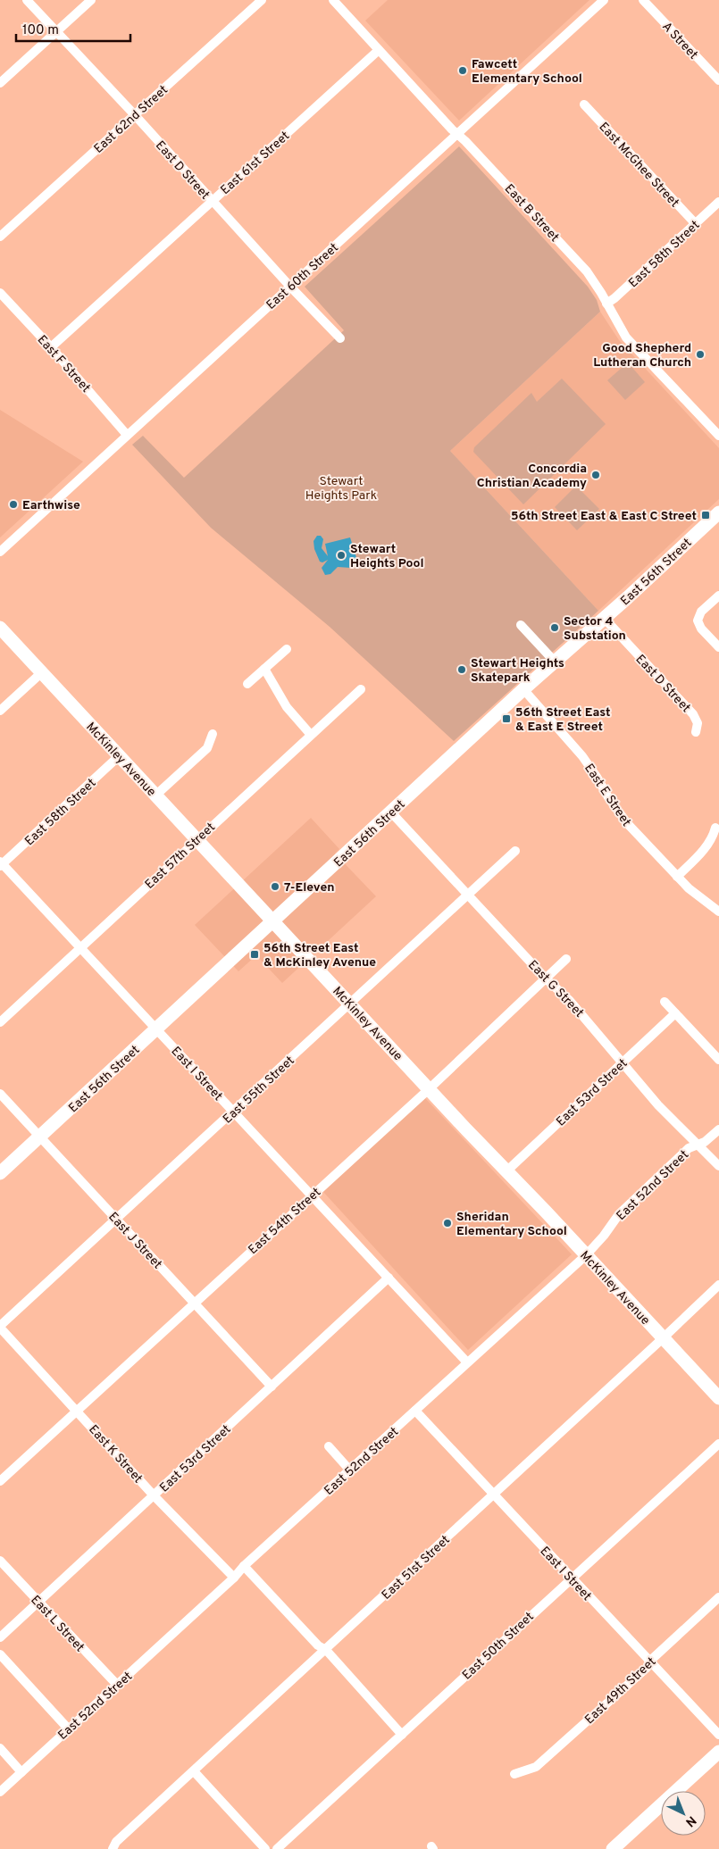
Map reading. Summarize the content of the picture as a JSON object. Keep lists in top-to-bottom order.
{
  "streets": {
    "street": [
      "A Street",
      "East 62nd Street",
      "East 61st Street",
      "East McGhee Street",
      "East D Street",
      "East B Street",
      "East 58th Street",
      "East 60th Street",
      "East F Street",
      "East 56th Street",
      "McKinley Avenue",
      "East E Street",
      "East 57th Street",
      "East G Street",
      "East I Street",
      "East 55th Street",
      "East 53rd Street",
      "East 52nd Street",
      "East 54th Street",
      "East J Street",
      "East K Street",
      "East 51st Street",
      "East L Street",
      "East 50th Street",
      "East 49th Street"
    ]
  },
  "crossings": [
    ["East 62nd Street", "East D Street"],
    ["East 61st Street", "East D Street"],
    ["East 61st Street", "East B Street"],
    ["East 61st Street", "East F Street"],
    ["East McGhee Street", "East 58th Street"],
    ["East D Street", "East 60th Street"],
    ["East D Street", "East 56th Street"],
    ["East B Street", "East 58th Street"],
    ["East B Street", "East 60th Street"],
    ["East 58th Street", "McKinley Avenue"],
    ["East 58th Street", "East I Street"],
    ["East 60th Street", "East F Street"],
    ["East 56th Street", "McKinley Avenue"],
    ["East 56th Street", "East E Street"],
    ["East 56th Street", "East G Street"],
    ["East 56th Street", "East I Street"],
    ["East 56th Street", "East J Street"],
    ["McKinley Avenue", "East 57th Street"],
    ["McKinley Avenue", "East 55th Street"],
    ["McKinley Avenue", "East 53rd Street"],
    ["McKinley Avenue", "East 52nd Street"],
    ["McKinley Avenue", "East 54th Street"],
    ["McKinley Avenue", "East 51st Street"],
    ["East 57th Street", "East I Street"],
    ["East G Street", "East 55th Street"],
    ["East G Street", "East 53rd Street"],
    ["East G Street", "East 52nd Street"],
    ["East G Street", "East 54th Street"],
    ["East I Street", "East 55th Street"],
    ["East I Street", "East 53rd Street"],
    ["East I Street", "East 52nd Street"],
    ["East I Street", "East 54th Street"],
    ["East I Street", "East 51st Street"],
    ["East I Street", "East 50th Street"],
    ["East I Street", "East 49th Street"],
    ["East 55th Street", "East J Street"],
    ["East 55th Street", "East K Street"],
    ["East 53rd Street", "East J Street"],
    ["East 53rd Street", "East K Street"],
    ["East 53rd Street", "East L Street"],
    ["East 52nd Street", "East K Street"],
    ["East 52nd Street", "East L Street"],
    ["East 54th Street", "East J Street"],
    ["East 54th Street", "East K Street"]
  ],
  "parks": ["Stewart Heights Park"],
  "places": {
    "other": [
      "Fawcett Elementary School",
      "Good Shepherd Lutheran Church",
      "Concordia Christian Academy",
      "Earthwise",
      "Stewart Heights Pool",
      "Sector 4 Substation",
      "Stewart Heights Skatepark",
      "7-Eleven",
      "Sheridan Elementary School"
    ],
    "transit": ["56th Street East & East C Street", "56th Street East & East E Street", "56th Street East & McKinley Avenue"]
  },
  "scale_bar": "100 m",
  "north": "bottom right"
}
